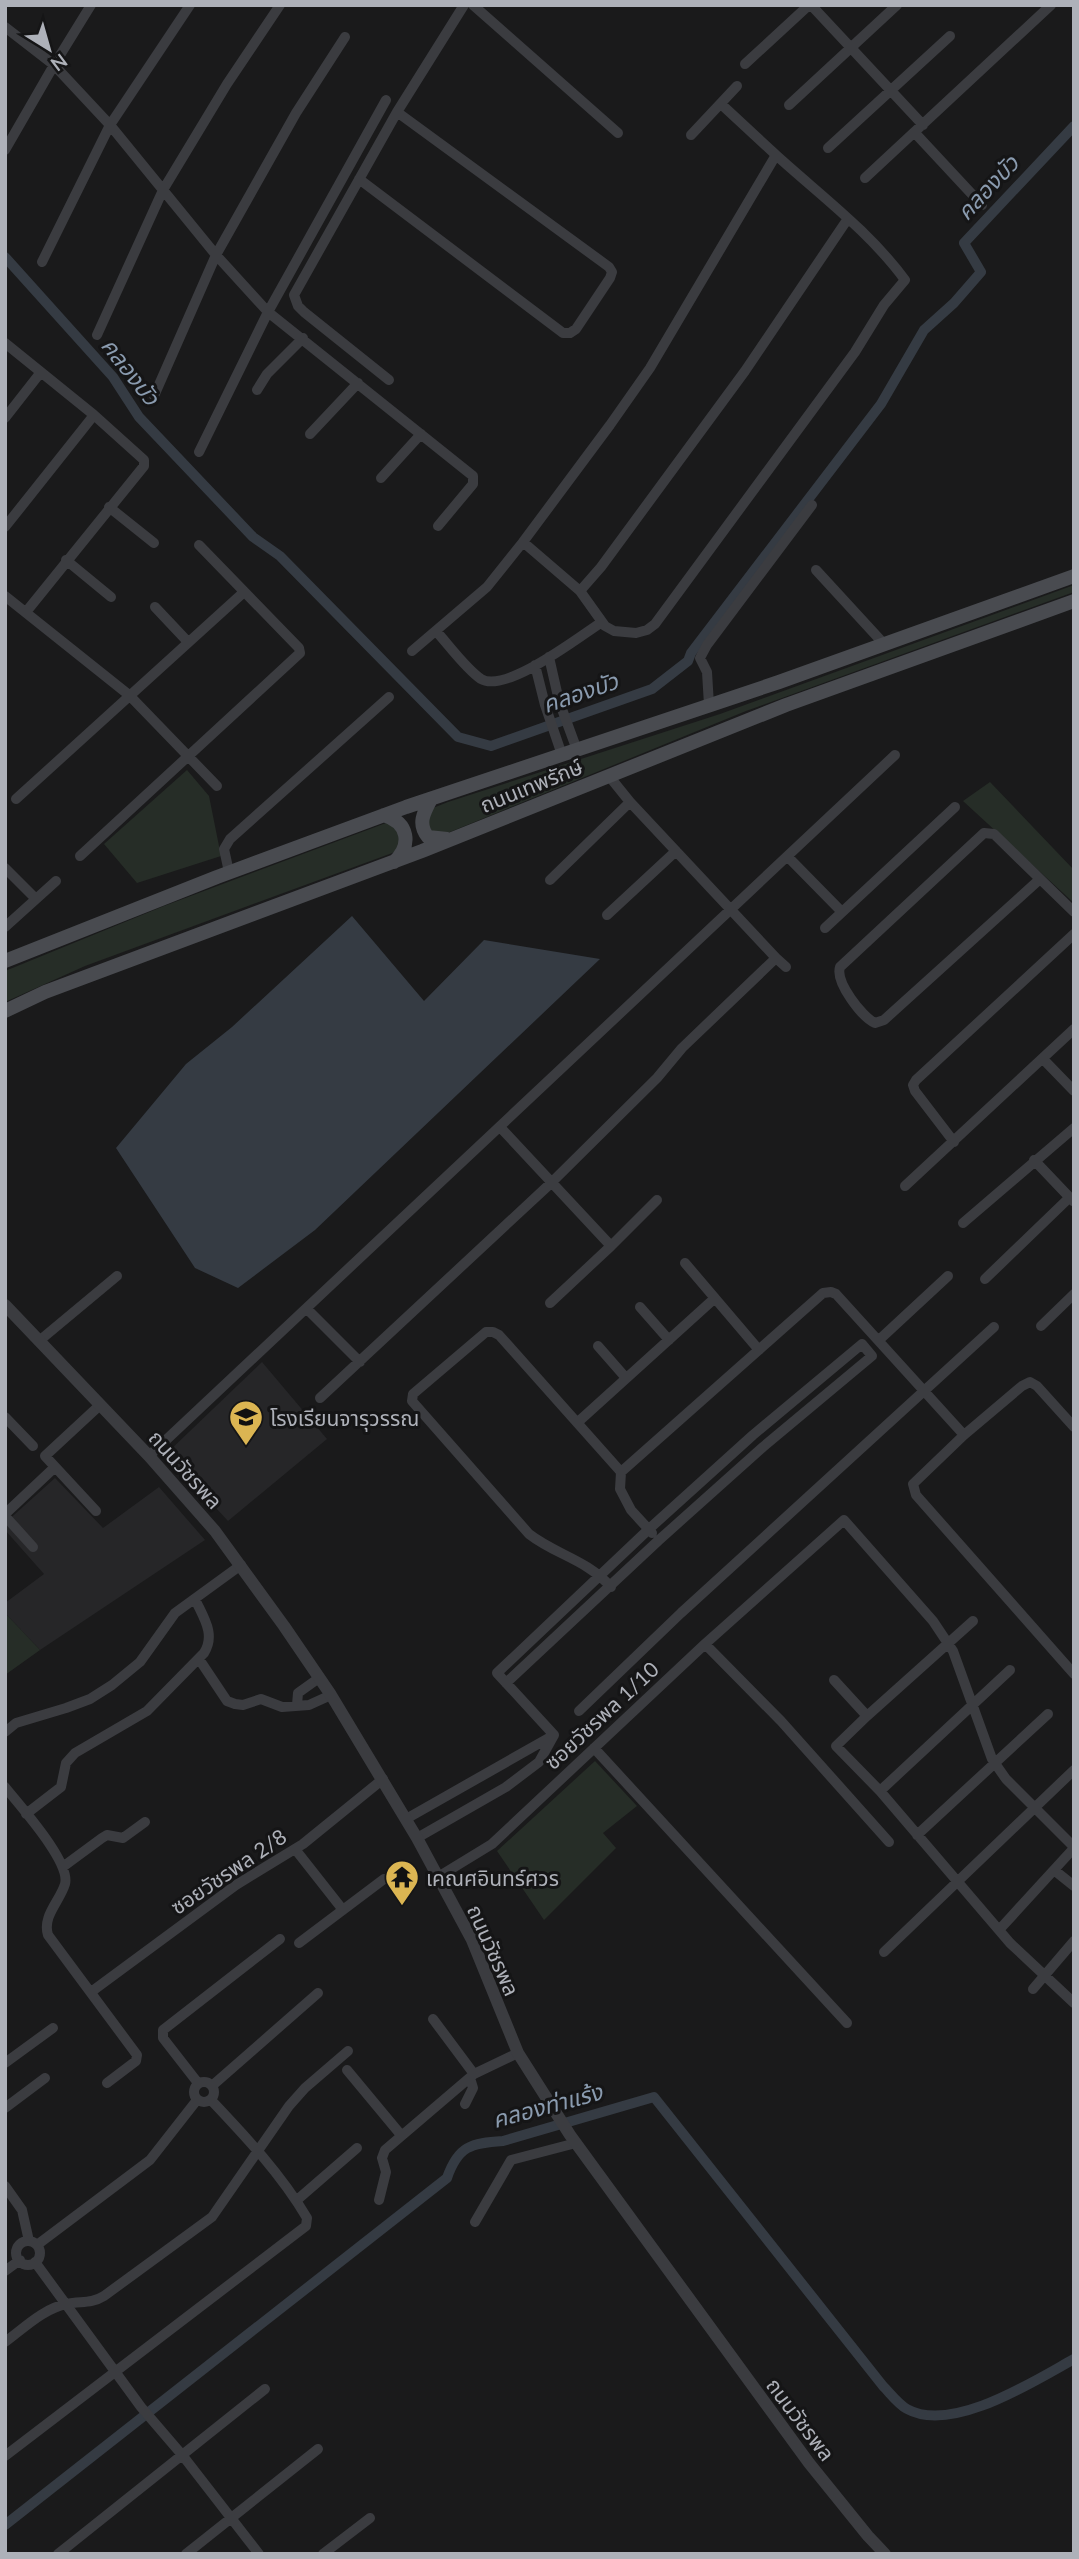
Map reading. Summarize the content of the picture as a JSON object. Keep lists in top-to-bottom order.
{
  "streets": {
    "main road": ["ถนนเทพรักษ์"],
    "street": ["ถนนวัชรพล", "ซอยวัชรพล 1/10", "ซอยวัชรพล 2/8"]
  },
  "crossings": [
    ["ถนนวัชรพล", "ซอยวัชรพล 1/10"],
    ["ถนนวัชรพล", "ซอยวัชรพล 2/8"]
  ],
  "water": ["คลองบัว", "คลองท่าแร้ง"],
  "places": {
    "school or university": ["โรงเรียนจารุวรรณ"],
    "temple": ["เคณศอินทร์ศวร"]
  },
  "north": "bottom right"
}
